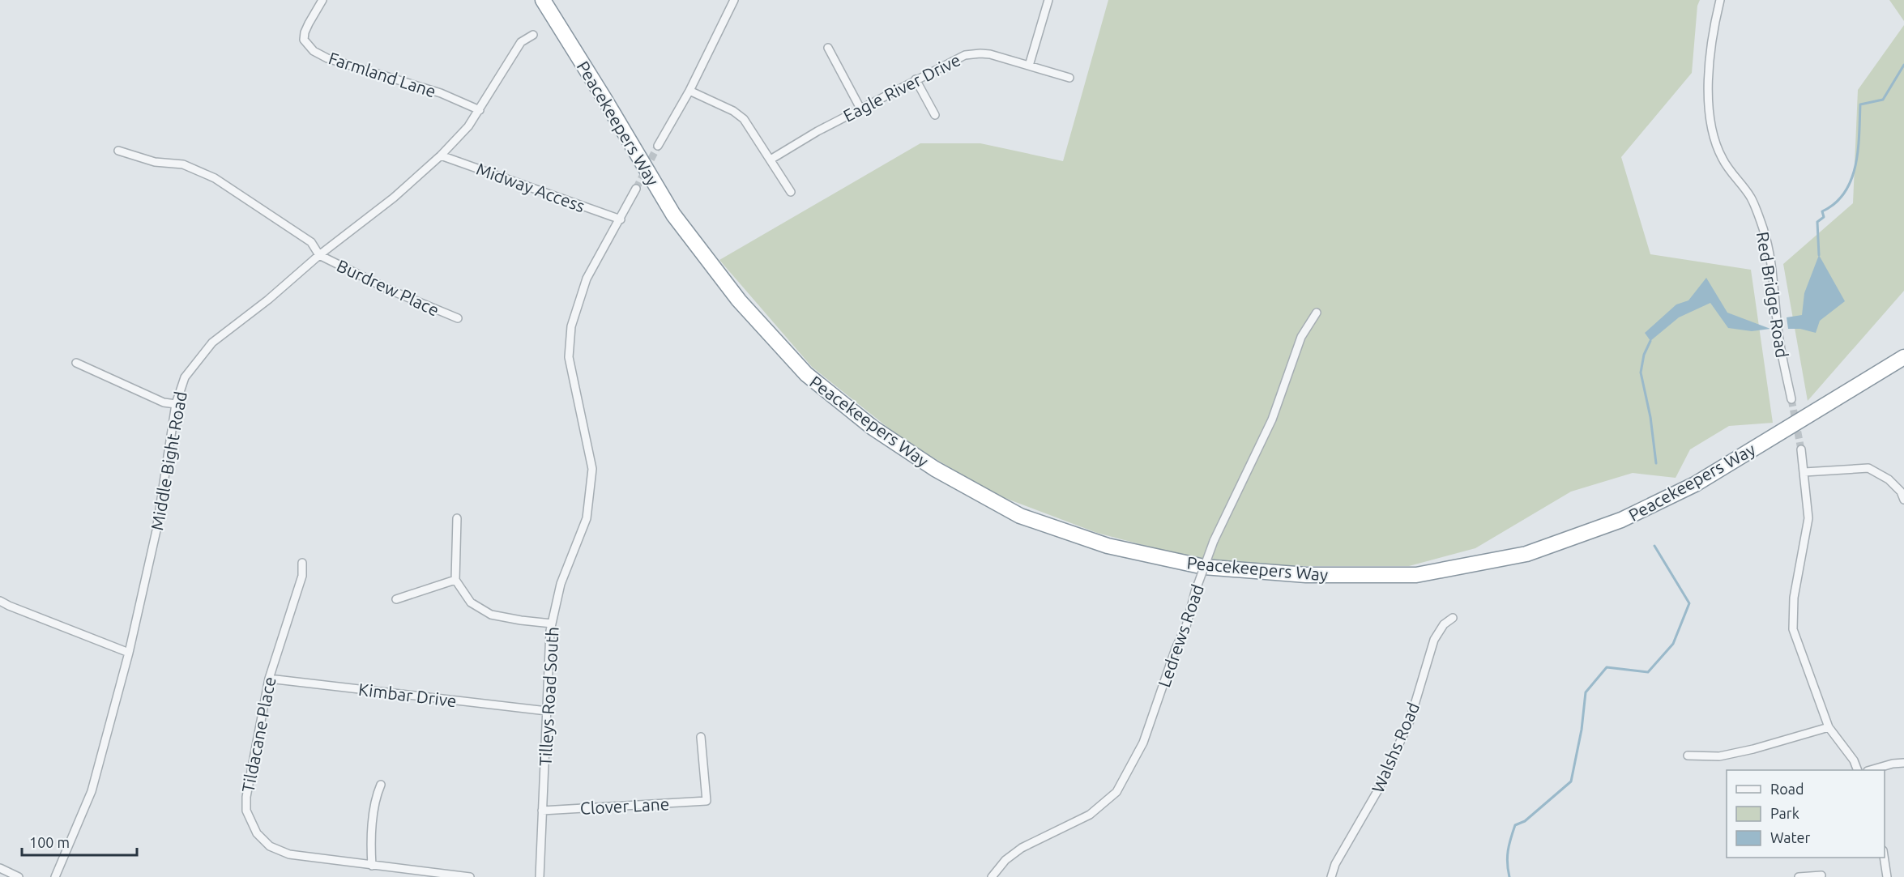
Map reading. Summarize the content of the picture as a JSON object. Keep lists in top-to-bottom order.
{
  "streets": {
    "highway": ["Peacekeepers Way"],
    "street": [
      "Farmland Lane",
      "Eagle River Drive",
      "Midway Access",
      "Burdrew Place",
      "Red Bridge Road",
      "Middle Bight Road",
      "Ledrews Road",
      "Kimbar Drive",
      "Tilleys Road South",
      "Tildacane Place",
      "Walshs Road",
      "Clover Lane"
    ]
  },
  "crossings": [
    ["Farmland Lane", "Middle Bight Road"],
    ["Midway Access", "Middle Bight Road"],
    ["Midway Access", "Tilleys Road South"],
    ["Burdrew Place", "Middle Bight Road"],
    ["Kimbar Drive", "Tilleys Road South"],
    ["Kimbar Drive", "Tildacane Place"],
    ["Tilleys Road South", "Clover Lane"]
  ],
  "legend": ["Road", "Park", "Water"],
  "scale_bar": "100 m"
}
